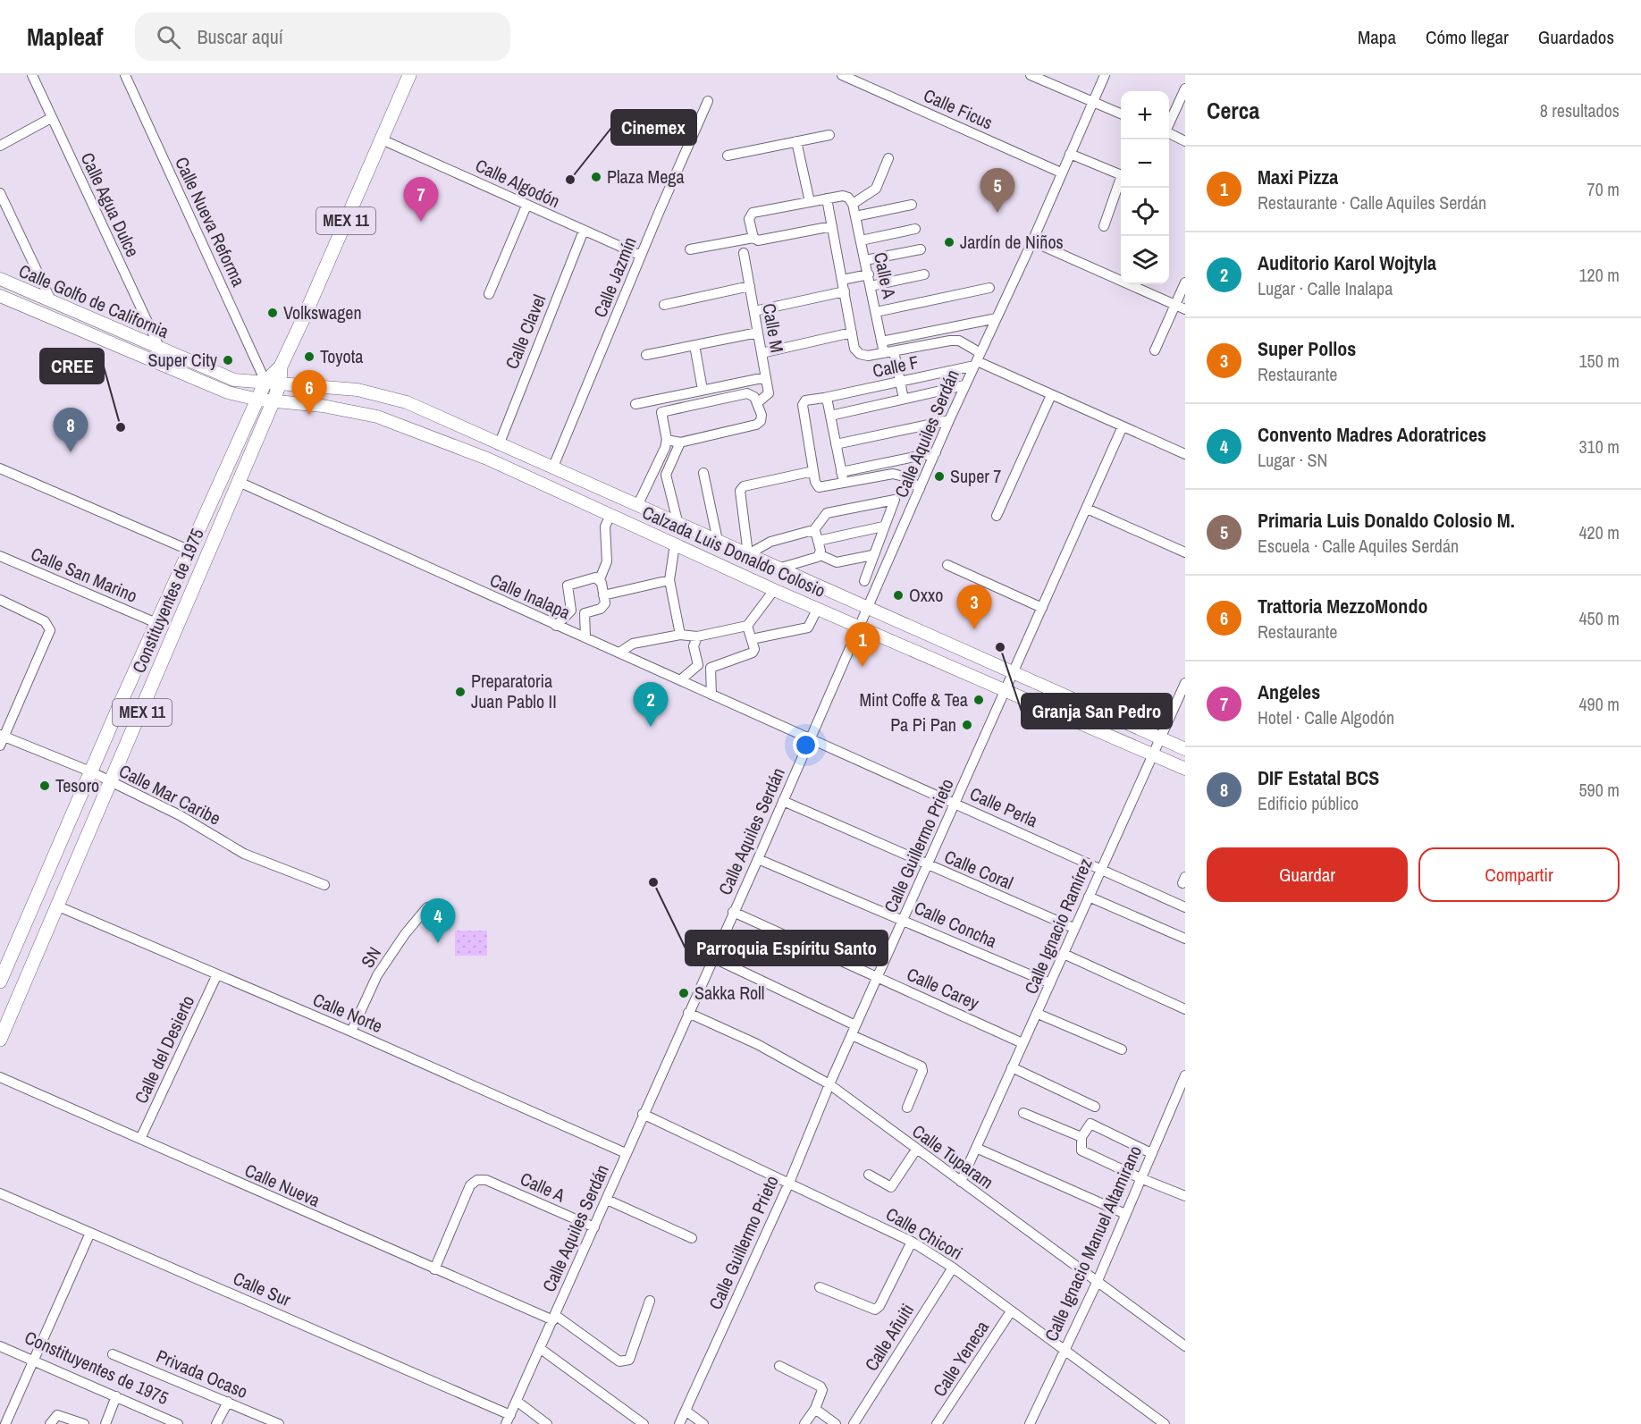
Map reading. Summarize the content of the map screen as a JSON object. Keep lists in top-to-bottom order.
{
  "streets": {
    "main road": [
      "MEX 11",
      "Calle Golfo de California",
      "Calzada Luis Donaldo Colosio",
      "Constituyentes de 1975"
    ],
    "street": [
      "Calle Ficus",
      "Calle Algodón",
      "Calle Agua Dulce",
      "Calle Nueva Reforma",
      "Calle A",
      "Calle Jazmín",
      "Calle M",
      "Calle Clavel",
      "Calle F",
      "Calle Aquiles Serdán",
      "Calle San Marino",
      "Calle Inalapa",
      "Calle Mar Caribe",
      "Calle Perla",
      "Calle Guillermo Prieto",
      "Calle Coral",
      "Calle Concha",
      "Calle Ignacio Ramírez",
      "SN",
      "Calle Carey",
      "Calle Norte",
      "Calle del Desierto",
      "Calle Tuparam",
      "Calle Nueva",
      "Calle Chicori",
      "Calle Ignacio Manuel Altamirano",
      "Calle Sur",
      "Calle Añuiti",
      "Calle Yeneca",
      "Privada Ocaso"
    ]
  },
  "crossings": [
    ["Calle Ficus", "Calle Aquiles Serdán"],
    ["Calle Algodón", "MEX 11"],
    ["Calle Algodón", "Calle Jazmín"],
    ["Calle Algodón", "Calle Clavel"],
    ["Calle Agua Dulce", "Calle Golfo de California"],
    ["MEX 11", "Calle Nueva Reforma"],
    ["MEX 11", "Calle Golfo de California"],
    ["MEX 11", "Calzada Luis Donaldo Colosio"],
    ["MEX 11", "Constituyentes de 1975"],
    ["Calle Nueva Reforma", "Calle Golfo de California"],
    ["Calle Nueva Reforma", "Calzada Luis Donaldo Colosio"],
    ["Calle A", "Calle F"],
    ["Calle A", "Calle Aquiles Serdán"],
    ["Calle A", "Calle Nueva"],
    ["Calle Jazmín", "Calzada Luis Donaldo Colosio"],
    ["Calle Golfo de California", "Calzada Luis Donaldo Colosio"],
    ["Calle Golfo de California", "Constituyentes de 1975"],
    ["Calle Clavel", "Calzada Luis Donaldo Colosio"],
    ["Calle F", "Calle Aquiles Serdán"],
    ["Calle Aquiles Serdán", "Calzada Luis Donaldo Colosio"],
    ["Calle Aquiles Serdán", "Calle Inalapa"],
    ["Calle Aquiles Serdán", "Calle Perla"],
    ["Calle Aquiles Serdán", "Calle Coral"],
    ["Calle Aquiles Serdán", "Calle Concha"],
    ["Calle Aquiles Serdán", "Calle Carey"],
    ["Calle Aquiles Serdán", "Calle Norte"],
    ["Calle Aquiles Serdán", "Calle Tuparam"],
    ["Calle Aquiles Serdán", "Calle Nueva"],
    ["Calle Aquiles Serdán", "Calle Chicori"],
    ["Calle Aquiles Serdán", "Calle Sur"],
    ["Calzada Luis Donaldo Colosio", "Constituyentes de 1975"],
    ["Calzada Luis Donaldo Colosio", "Calle Guillermo Prieto"],
    ["Calzada Luis Donaldo Colosio", "Calle Ignacio Ramírez"],
    ["Calle San Marino", "Constituyentes de 1975"],
    ["Calle Inalapa", "Constituyentes de 1975"],
    ["Calle Inalapa", "Calle Perla"],
    ["Constituyentes de 1975", "Calle Mar Caribe"],
    ["Constituyentes de 1975", "Calle Norte"],
    ["Calle Perla", "Calle Guillermo Prieto"],
    ["Calle Perla", "Calle Ignacio Ramírez"],
    ["Calle Guillermo Prieto", "Calle Coral"],
    ["Calle Guillermo Prieto", "Calle Concha"],
    ["Calle Guillermo Prieto", "Calle Carey"],
    ["Calle Guillermo Prieto", "Calle Tuparam"],
    ["Calle Guillermo Prieto", "Calle Chicori"],
    ["Calle Coral", "Calle Ignacio Ramírez"],
    ["Calle Concha", "Calle Ignacio Ramírez"],
    ["Calle Ignacio Ramírez", "Calle Carey"],
    ["Calle Ignacio Ramírez", "Calle Tuparam"],
    ["SN", "Calle Norte"],
    ["Calle Norte", "Calle del Desierto"],
    ["Calle del Desierto", "Calle Nueva"],
    ["Calle Tuparam", "Calle Ignacio Manuel Altamirano"],
    ["Calle Chicori", "Calle Ignacio Manuel Altamirano"],
    ["Calle Chicori", "Calle Añuiti"],
    ["Calle Chicori", "Calle Yeneca"]
  ],
  "places": [
    "Plaza Mega",
    "Cinemex",
    "Jardín de Niños",
    "Volkswagen",
    "Toyota",
    "Super City",
    "CREE",
    "Super 7",
    "Oxxo",
    "Granja San Pedro",
    "Preparatoria Juan Pablo II",
    "Mint Coffe & Tea",
    "Pa Pi Pan",
    "Tesoro",
    "Parroquia Espíritu Santo",
    "Sakka Roll"
  ],
  "page": {
    "header": "Mapleaf",
    "search": "Buscar aquí",
    "nav": ["Mapa", "Cómo llegar", "Guardados"],
    "heading": ["Cerca", "8 resultados"],
    "map_buttons": ["+", "−"],
    "list": [
      {
        "mark": "1",
        "name": "Maxi Pizza",
        "note": "Restaurante · Calle Aquiles Serdán",
        "value": "70 m"
      },
      {
        "mark": "2",
        "name": "Auditorio Karol Wojtyla",
        "note": "Lugar · Calle Inalapa",
        "value": "120 m"
      },
      {
        "mark": "3",
        "name": "Super Pollos",
        "note": "Restaurante",
        "value": "150 m"
      },
      {
        "mark": "4",
        "name": "Convento Madres Adoratrices",
        "note": "Lugar · SN",
        "value": "310 m"
      },
      {
        "mark": "5",
        "name": "Primaria Luis Donaldo Colosio M.",
        "note": "Escuela · Calle Aquiles Serdán",
        "value": "420 m"
      },
      {
        "mark": "6",
        "name": "Trattoria MezzoMondo",
        "note": "Restaurante",
        "value": "450 m"
      },
      {
        "mark": "7",
        "name": "Angeles",
        "note": "Hotel · Calle Algodón",
        "value": "490 m"
      },
      {
        "mark": "8",
        "name": "DIF Estatal BCS",
        "note": "Edificio público",
        "value": "590 m"
      }
    ],
    "pins": [
      "5",
      "7",
      "6",
      "8",
      "3",
      "1",
      "2",
      "4"
    ],
    "buttons": ["Guardar", "Compartir"]
  }
}
